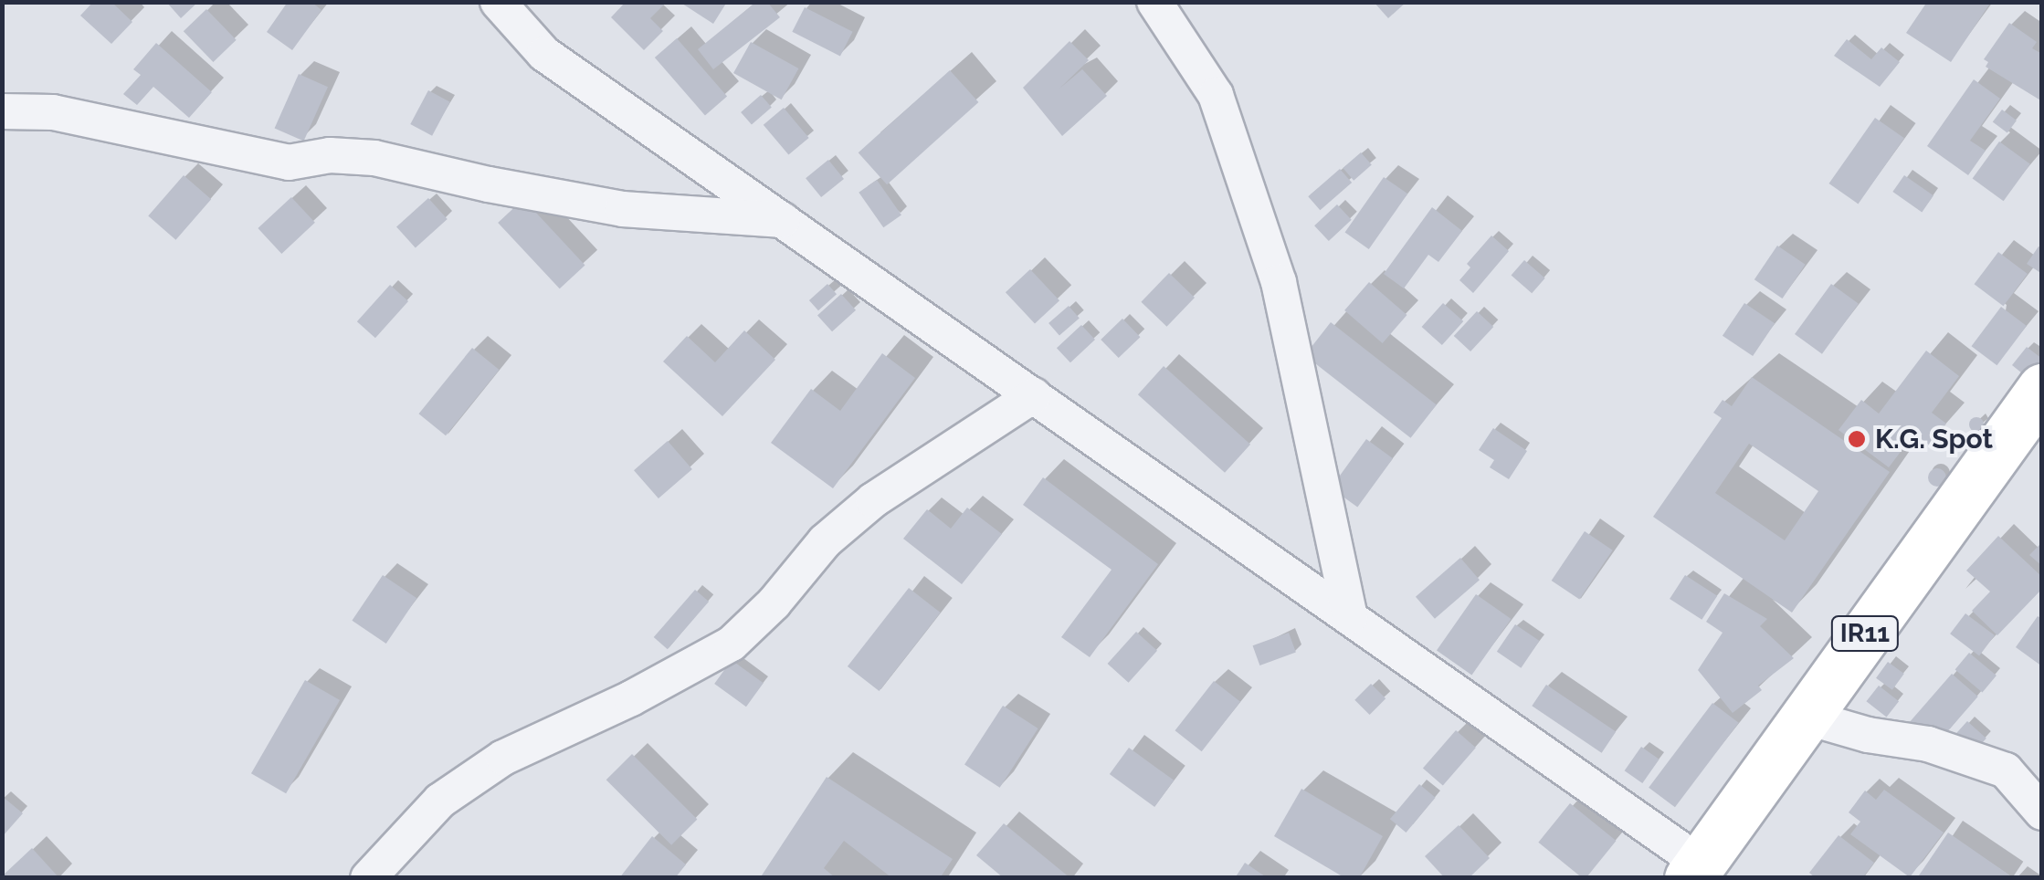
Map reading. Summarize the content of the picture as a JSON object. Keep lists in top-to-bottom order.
{
  "streets": {
    "main road": ["IR11"]
  },
  "places": ["K.G. Spot"]
}
